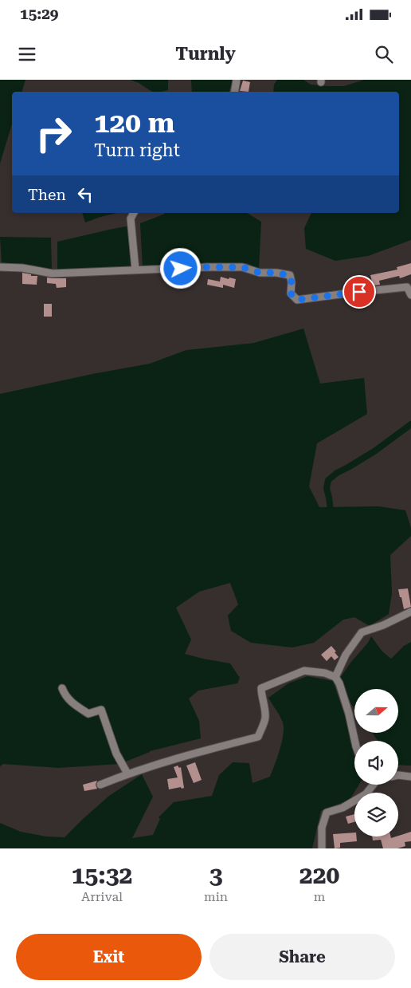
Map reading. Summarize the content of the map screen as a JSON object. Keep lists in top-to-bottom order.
{
  "north": "right",
  "page": {
    "status": "15:29",
    "header": "Turnly",
    "turn": ["120 m", "Turn right"],
    "then": "Then",
    "eta": [
      "15:32",
      "Arrival",
      "3",
      "min",
      "220",
      "m"
    ],
    "buttons": ["Exit", "Share"]
  }
}
